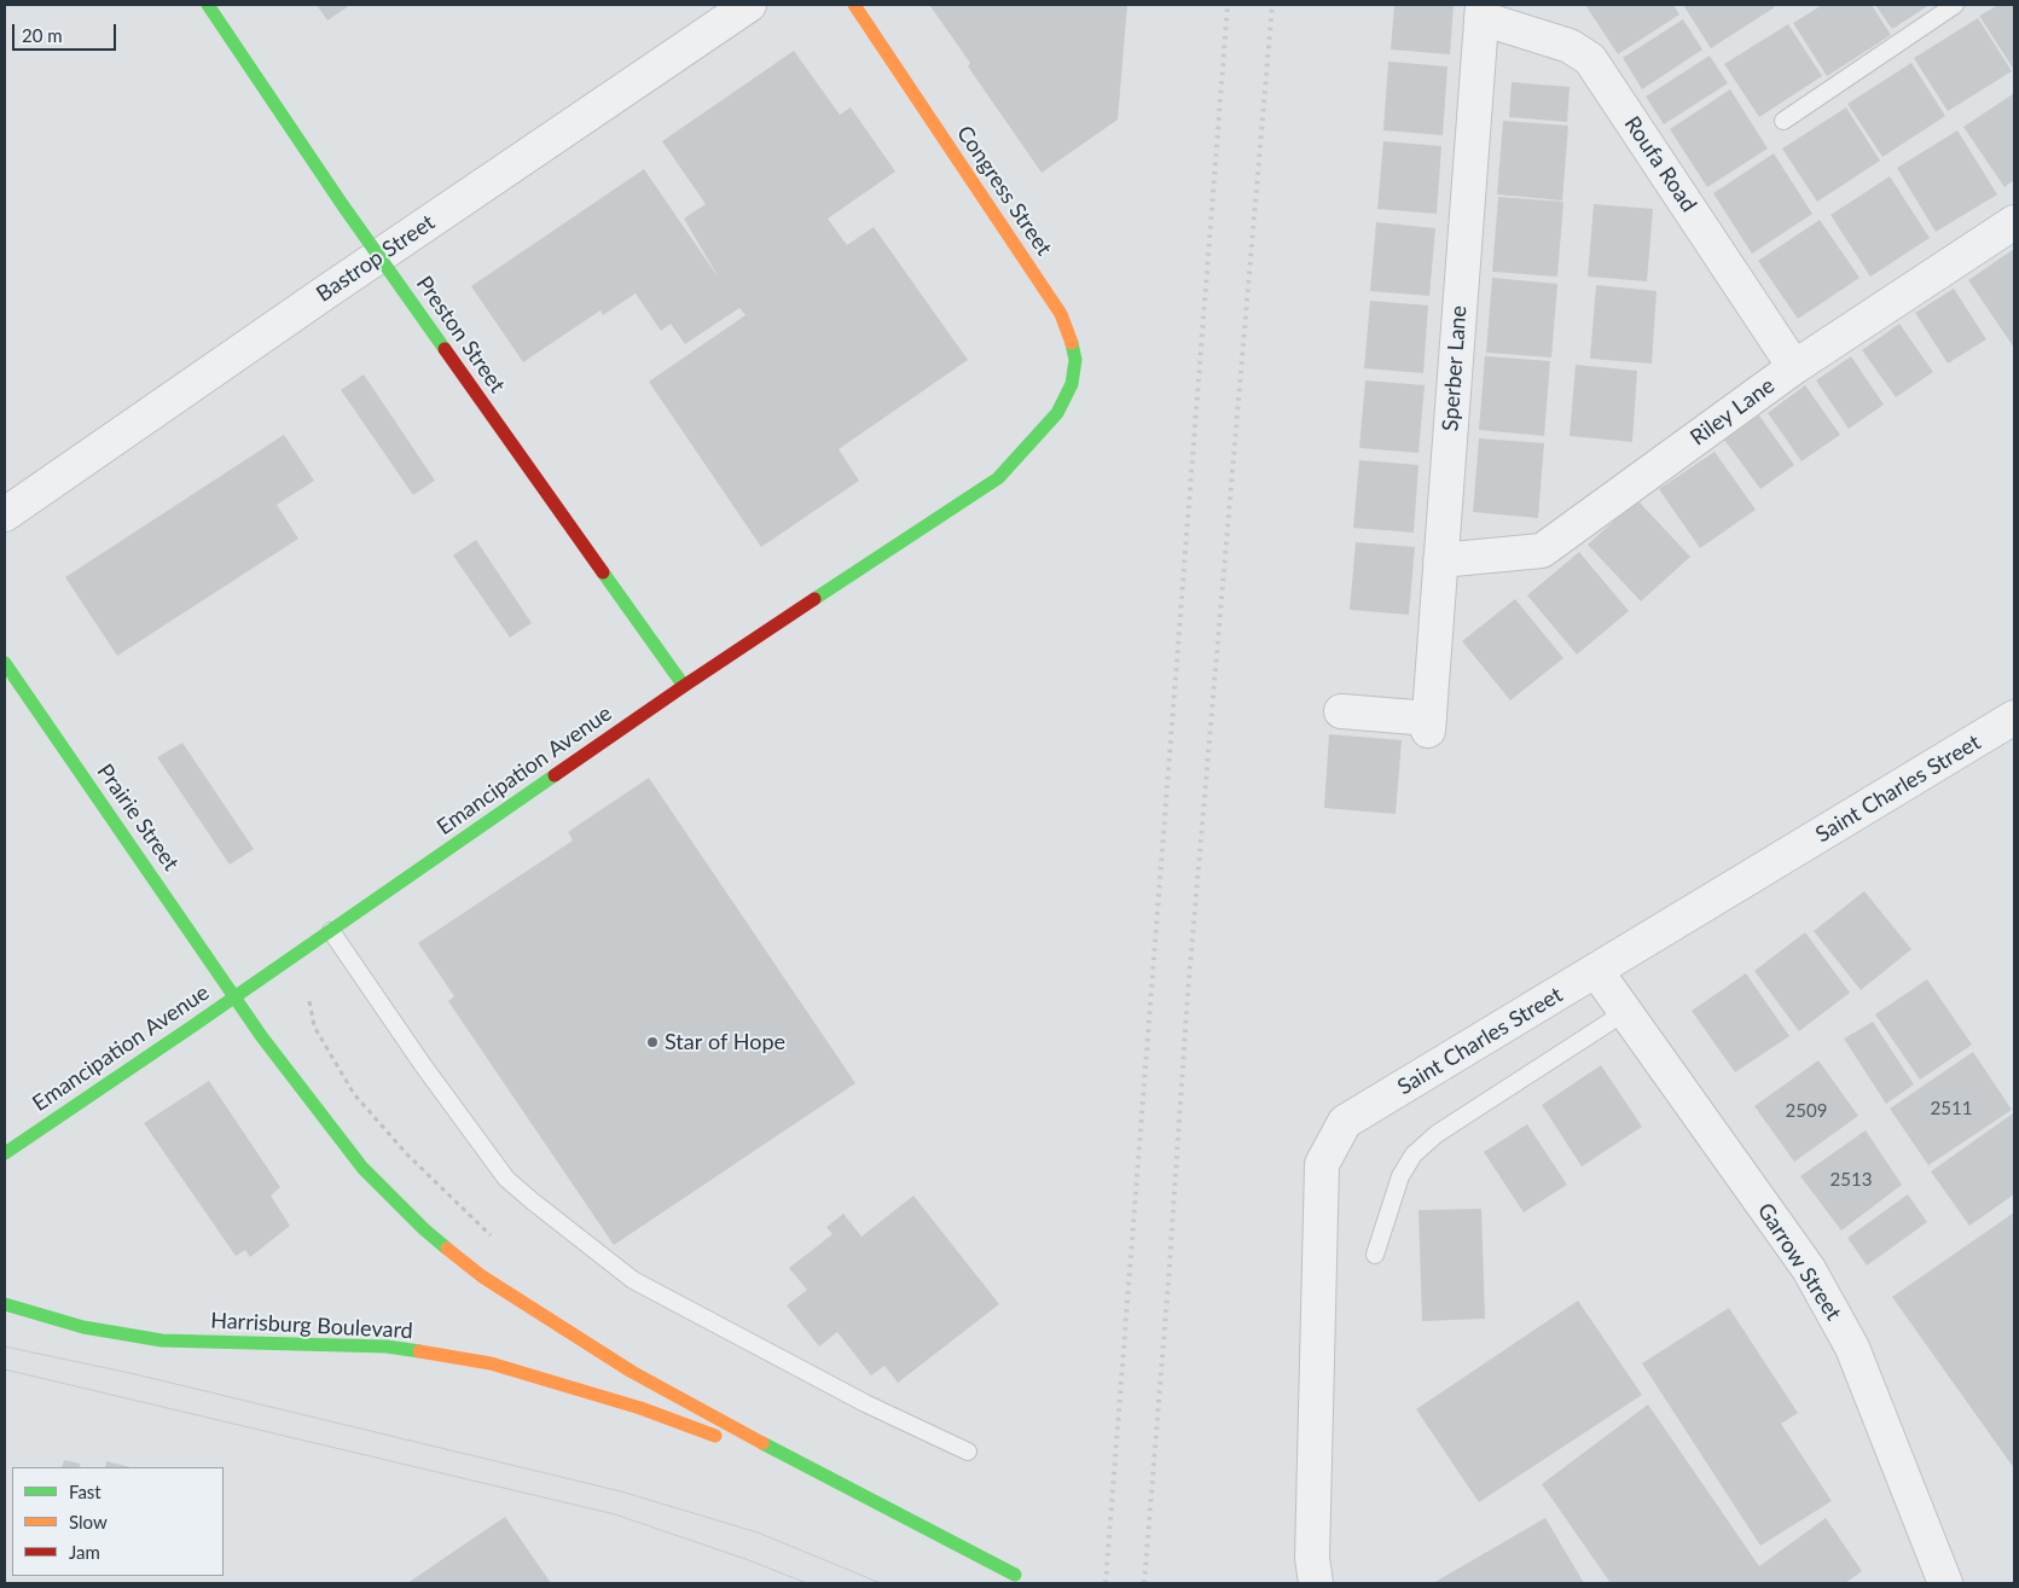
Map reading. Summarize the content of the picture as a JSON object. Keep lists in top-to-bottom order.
{
  "streets": {
    "main road": [
      "Congress Street",
      "Preston Street",
      "Emancipation Avenue",
      "Prairie Street",
      "Harrisburg Boulevard"
    ],
    "street": [
      "Roufa Road",
      "Bastrop Street",
      "Sperber Lane",
      "Riley Lane",
      "Saint Charles Street",
      "Garrow Street"
    ]
  },
  "crossings": [
    ["Roufa Road", "Sperber Lane"],
    ["Roufa Road", "Riley Lane"],
    ["Congress Street", "Emancipation Avenue"],
    ["Bastrop Street", "Preston Street"],
    ["Preston Street", "Emancipation Avenue"],
    ["Sperber Lane", "Riley Lane"],
    ["Emancipation Avenue", "Prairie Street"],
    ["Emancipation Avenue", "Harrisburg Boulevard"],
    ["Saint Charles Street", "Garrow Street"],
    ["Prairie Street", "Harrisburg Boulevard"]
  ],
  "places": ["Star of Hope"],
  "house_numbers": ["2511", "2509", "2513"],
  "legend": ["Fast", "Slow", "Jam"],
  "scale_bar": "20 m"
}
